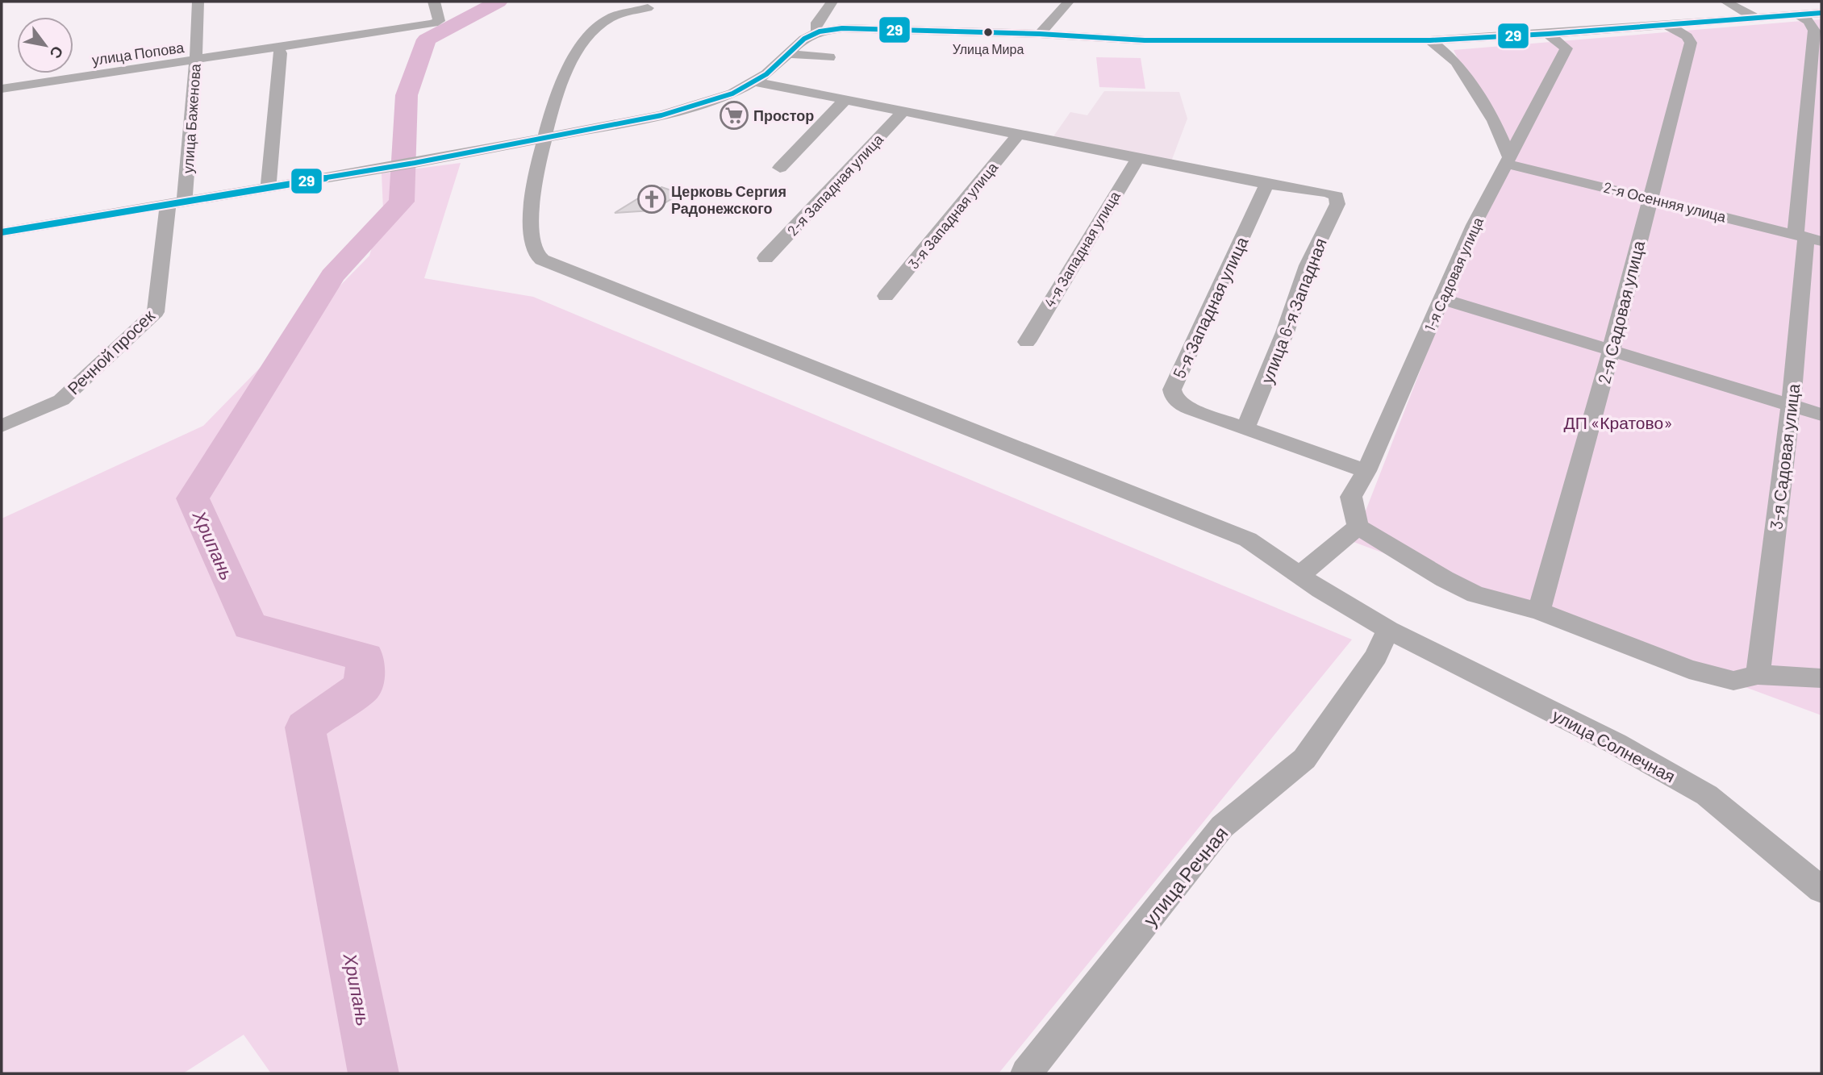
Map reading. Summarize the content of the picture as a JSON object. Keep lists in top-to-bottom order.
{
  "streets": {
    "street": [
      "улица Попова",
      "улица Баженова",
      "2-я Западная улица",
      "2-я Осенняя улица",
      "3-я Западная улица",
      "4-я Западная улица",
      "1-я Садовая улица",
      "5-я Западная улица",
      "улица 6-я Западная",
      "2-я Садовая улица",
      "Речной просек",
      "3-я Садовая улица",
      "улица Солнечная",
      "улица Речная"
    ]
  },
  "crossings": [
    ["улица Попова", "улица Баженова"],
    ["улица Баженова", "Речной просек"],
    ["2-я Осенняя улица", "1-я Садовая улица"],
    ["2-я Осенняя улица", "2-я Садовая улица"],
    ["2-я Осенняя улица", "3-я Садовая улица"],
    ["1-я Садовая улица", "5-я Западная улица"],
    ["5-я Западная улица", "улица 6-я Западная"],
    ["улица Солнечная", "улица Речная"]
  ],
  "water": ["Хрипань"],
  "parks": ["ДП «Кратово»"],
  "places": {
    "other": ["Улица Мира"],
    "supermarket": ["Простор"],
    "church": ["Церковь Сергия Радонежского"]
  },
  "lines": ["transit line 29"],
  "north": "bottom right"
}
